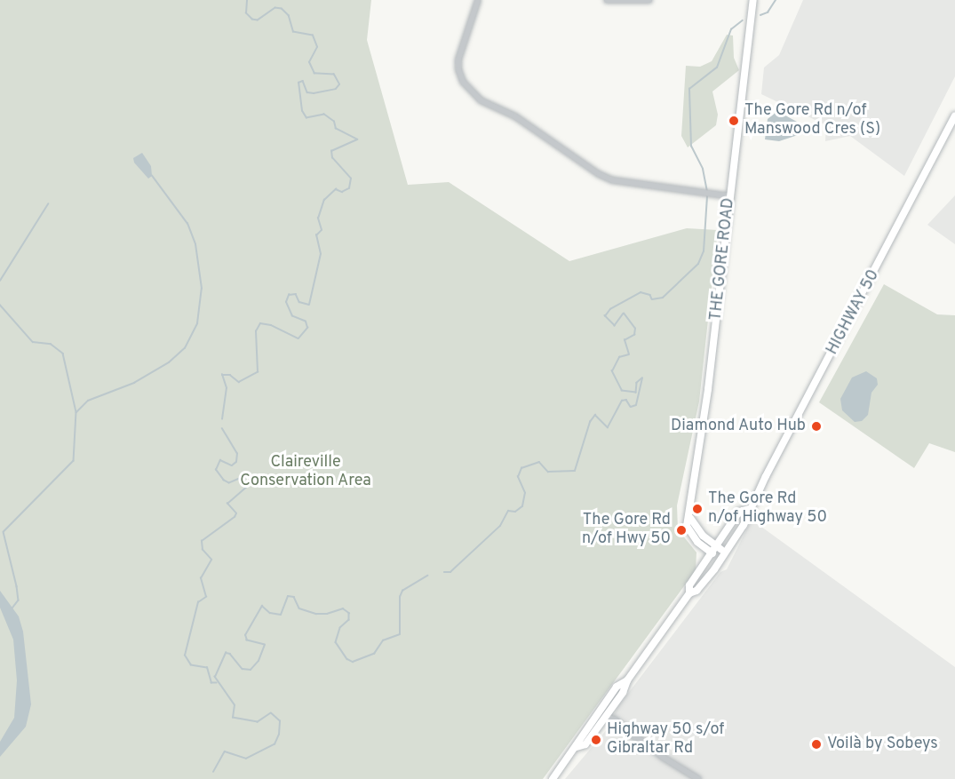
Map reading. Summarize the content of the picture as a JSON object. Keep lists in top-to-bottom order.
{
  "streets": {
    "main road": ["THE GORE ROAD", "HIGHWAY 50"]
  },
  "crossings": [
    ["THE GORE ROAD", "HIGHWAY 50"]
  ],
  "parks": ["Claireville Conservation Area"],
  "places": [
    "The Gore Rd n/of Manswood Cres (S)",
    "Diamond Auto Hub",
    "The Gore Rd n/of Highway 50",
    "The Gore Rd n/of Hwy 50",
    "Highway 50 s/of Gibraltar Rd",
    "Voilà by Sobeys"
  ]
}
